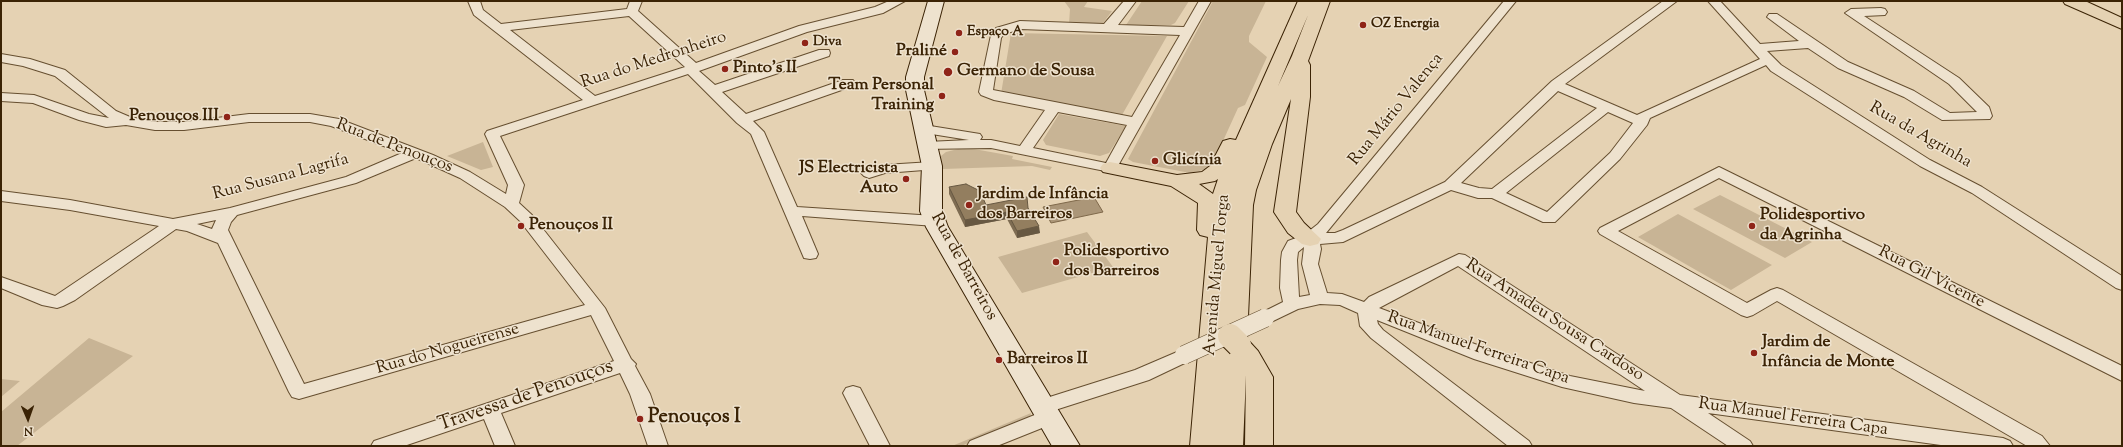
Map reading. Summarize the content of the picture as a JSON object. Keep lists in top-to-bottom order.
{
  "streets": {
    "main road": ["Avenida Miguel Torga"],
    "street": [
      "Rua do Medronheiro",
      "Rua Mário Valença",
      "Rua da Agrinha",
      "Rua de Penouços",
      "Rua Susana Lagrifa",
      "Rua de Barreiros",
      "Rua Gil Vicente",
      "Rua Amadeu Sousa Cardoso",
      "Rua Manuel Ferreira Capa",
      "Rua do Nogueirense",
      "Travessa de Penouços"
    ]
  },
  "crossings": [
    ["Rua do Medronheiro", "Rua de Penouços"],
    ["Rua de Penouços", "Rua Susana Lagrifa"],
    ["Rua de Penouços", "Rua do Nogueirense"],
    ["Rua de Penouços", "Travessa de Penouços"],
    ["Rua de Barreiros", "Rua Manuel Ferreira Capa"],
    ["Rua Amadeu Sousa Cardoso", "Rua Manuel Ferreira Capa"]
  ],
  "places": [
    "OZ Energia",
    "Espaço A",
    "Diva",
    "Praliné",
    "Pinto's II",
    "Germano de Sousa",
    "Team Personal Training",
    "Penouços III",
    "Glicínia",
    "JS Electricista Auto",
    "Jardim de Infância dos Barreiros",
    "Penouços II",
    "Polidesportivo da Agrinha",
    "Polidesportivo dos Barreiros",
    "Jardim de Infância de Monte",
    "Barreiros II",
    "Penouços I"
  ],
  "north": "bottom"
}
